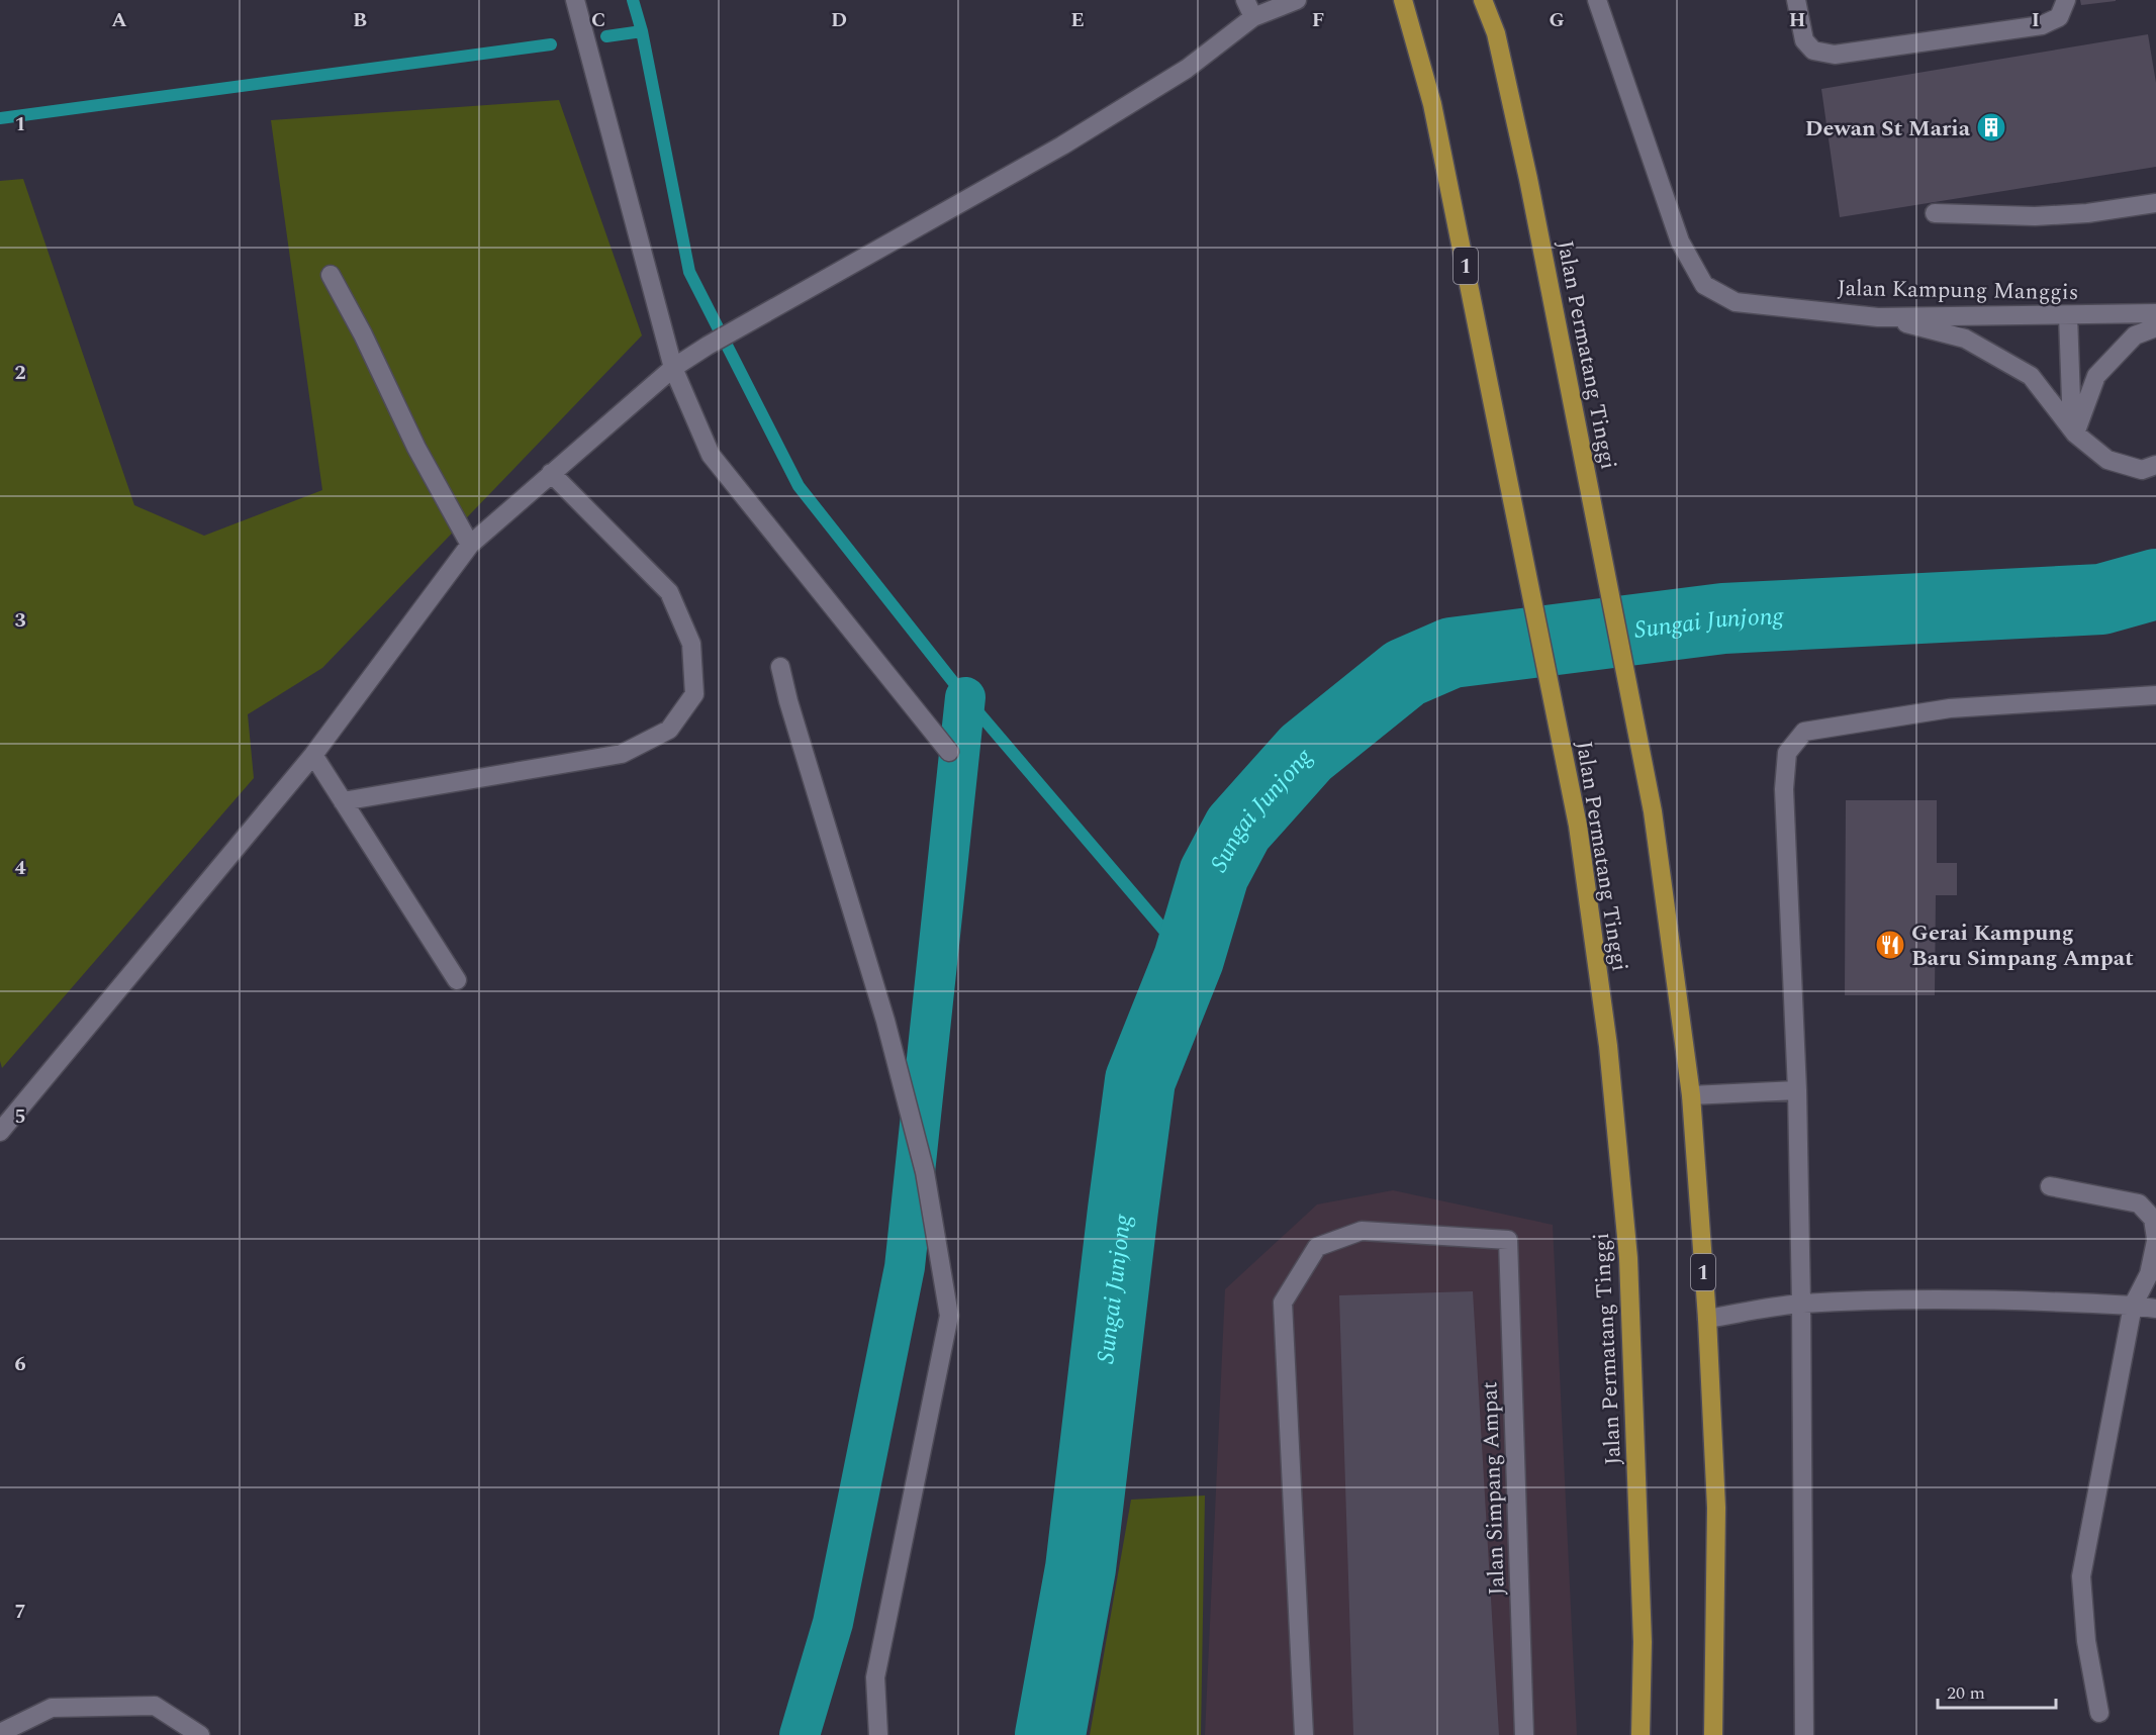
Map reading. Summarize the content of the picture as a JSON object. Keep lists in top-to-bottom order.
{
  "streets": {
    "highway": ["1", "Jalan Permatang Tinggi"],
    "street": ["Jalan Kampung Manggis", "Jalan Simpang Ampat"]
  },
  "water": ["Sungai Junjong"],
  "places": {
    "building": ["Dewan St Maria"],
    "restaurant": ["Gerai Kampung Baru Simpang Ampat"]
  },
  "scale_bar": "20 m",
  "grid": {
    "columns": [
      "A",
      "B",
      "C",
      "D",
      "E",
      "F",
      "G",
      "H",
      "I"
    ],
    "rows": [
      "1",
      "2",
      "3",
      "4",
      "5",
      "6",
      "7"
    ]
  }
}
